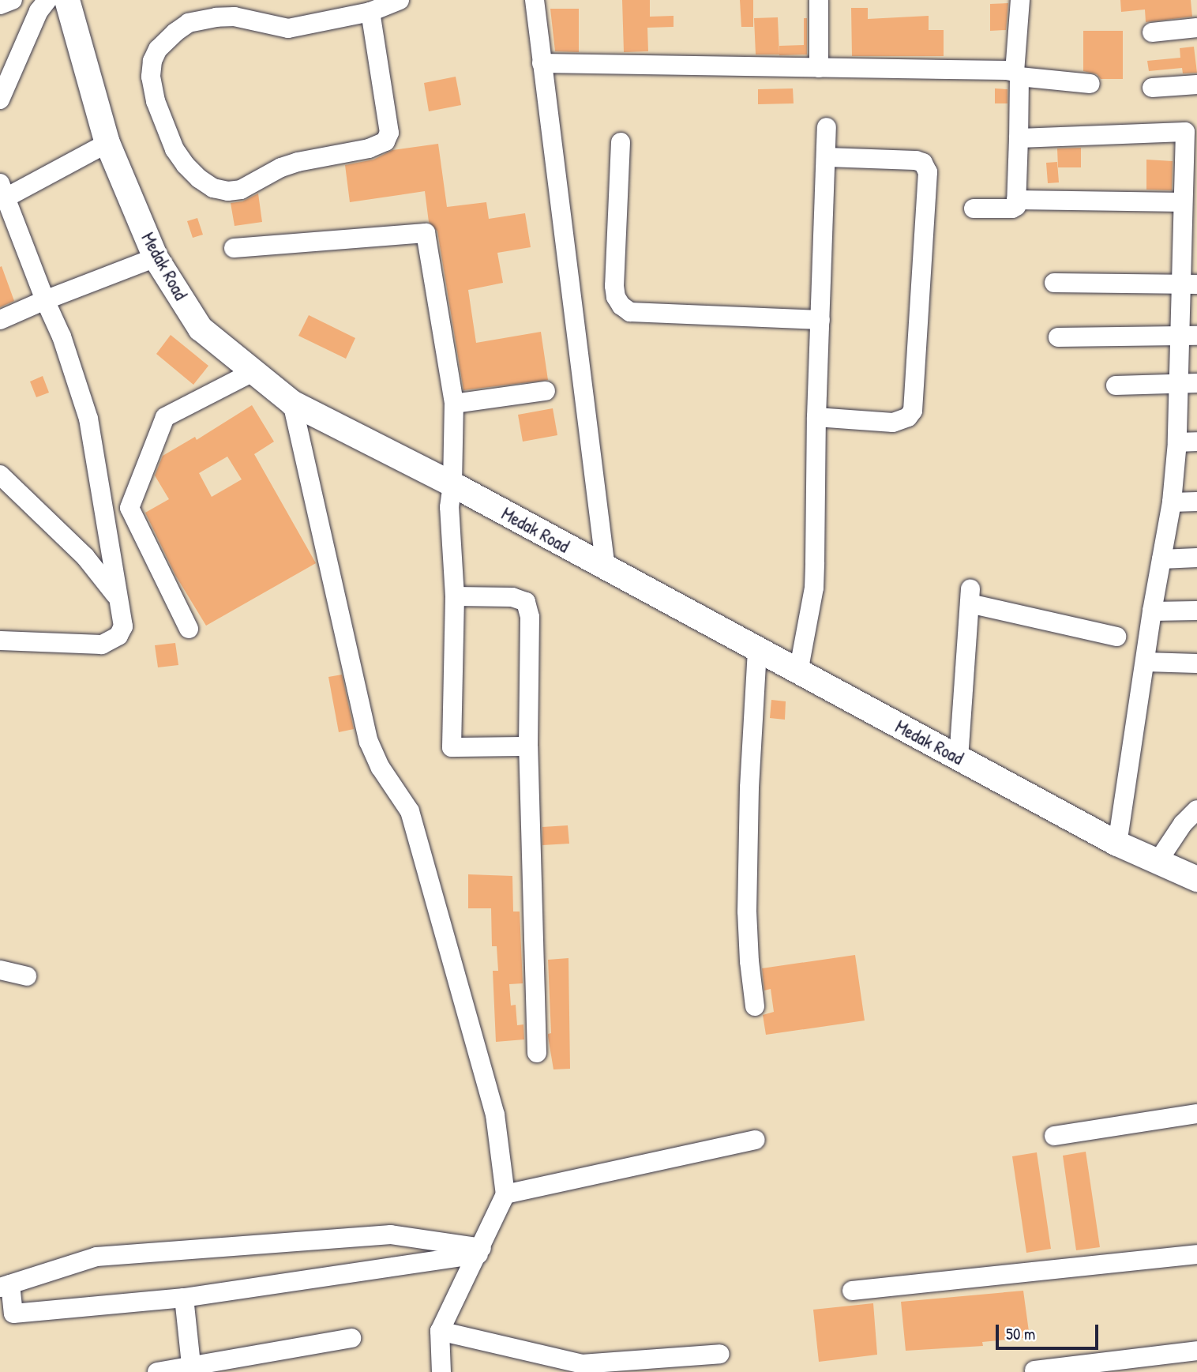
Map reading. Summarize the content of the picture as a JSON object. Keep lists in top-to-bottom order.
{
  "streets": {
    "main road": ["Medak Road"]
  },
  "scale_bar": "50 m"
}
